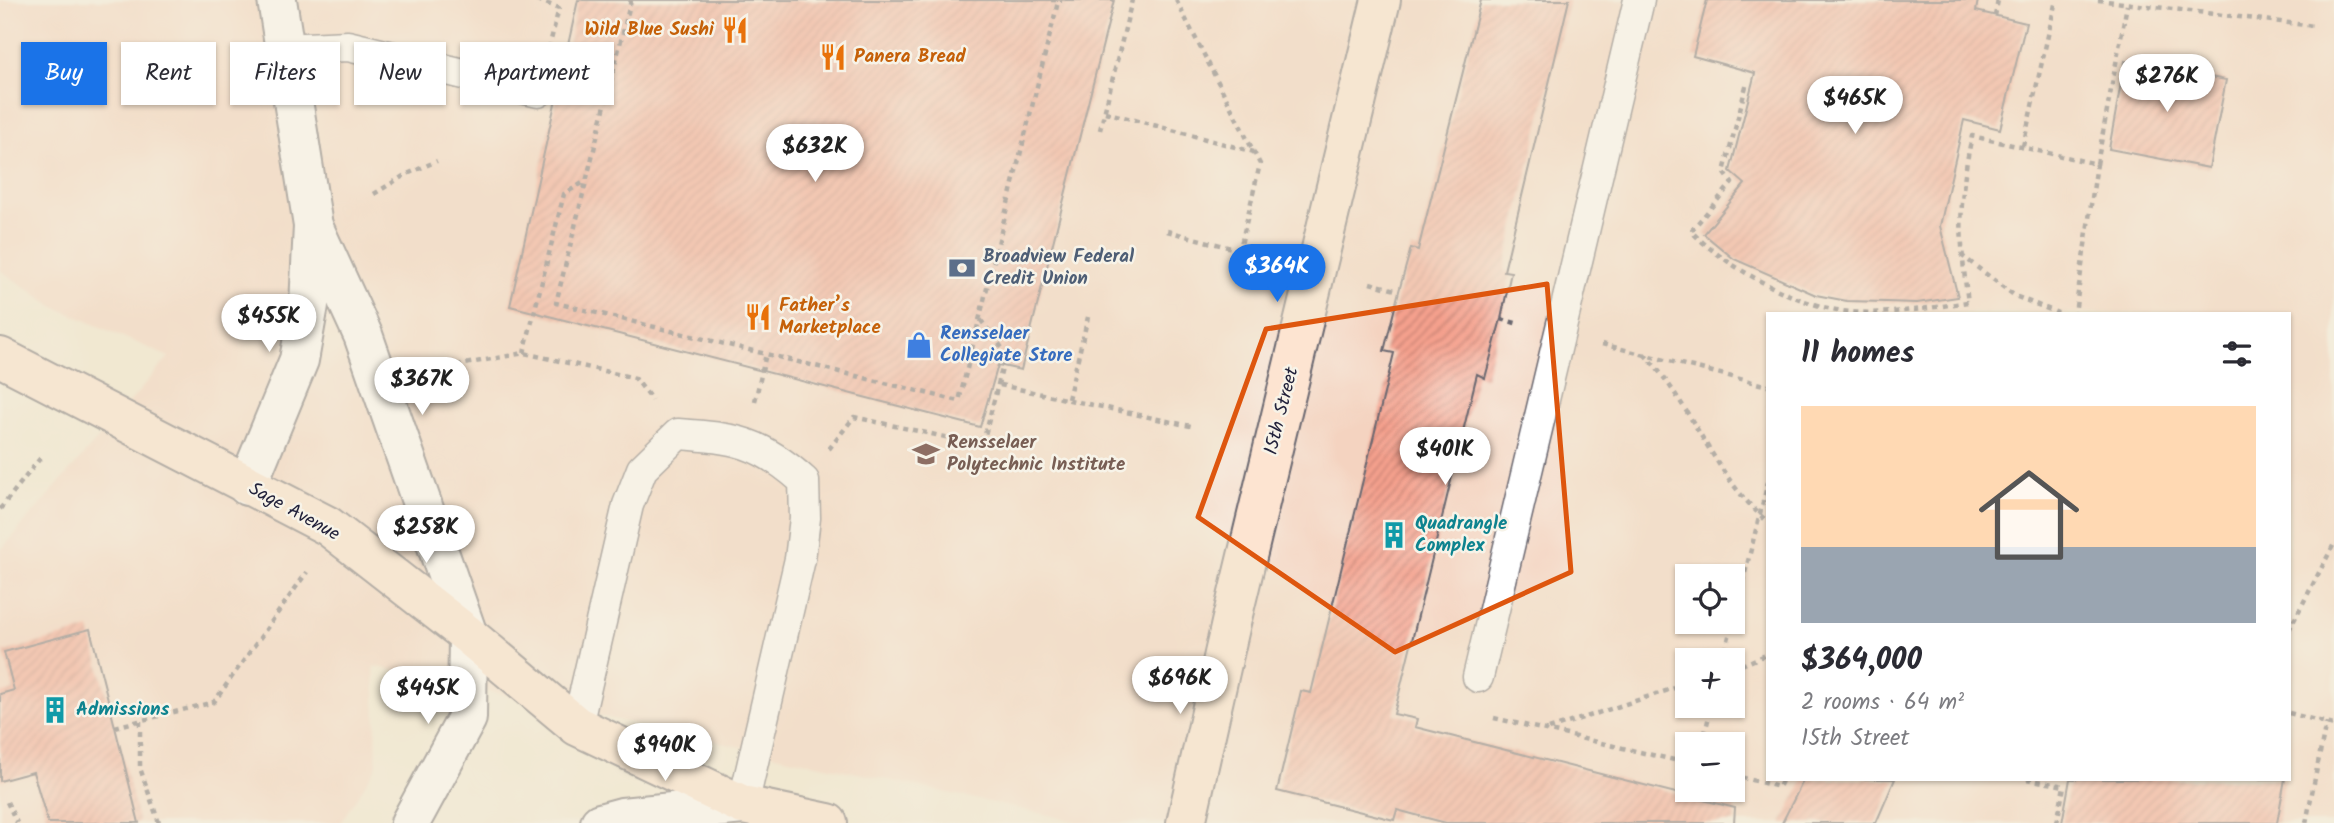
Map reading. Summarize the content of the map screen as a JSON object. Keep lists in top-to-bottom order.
{
  "streets": {
    "street": ["15th Street", "Sage Avenue"]
  },
  "places": {
    "restaurant": ["Wild Blue Sushi", "Panera Bread", "Father’s Marketplace"],
    "bank": ["Broadview Federal Credit Union"],
    "shop": ["Rensselaer Collegiate Store"],
    "school or university": ["Rensselaer Polytechnic Institute"],
    "building": ["Quadrangle Complex", "Admissions"]
  },
  "page": {
    "chip": [
      "Buy",
      "Rent",
      "Filters",
      "New",
      "Apartment"
    ],
    "price": [
      "$276K",
      "$465K",
      "$632K",
      "$364K",
      "$455K",
      "$367K",
      "$401K",
      "$258K",
      "$696K",
      "$445K",
      "$940K"
    ],
    "heading": "11 homes",
    "list": [
      {
        "name": "$364,000",
        "note": "2 rooms · 64 m² · 15th Street"
      }
    ],
    "map_buttons": ["+", "−"]
  }
}
